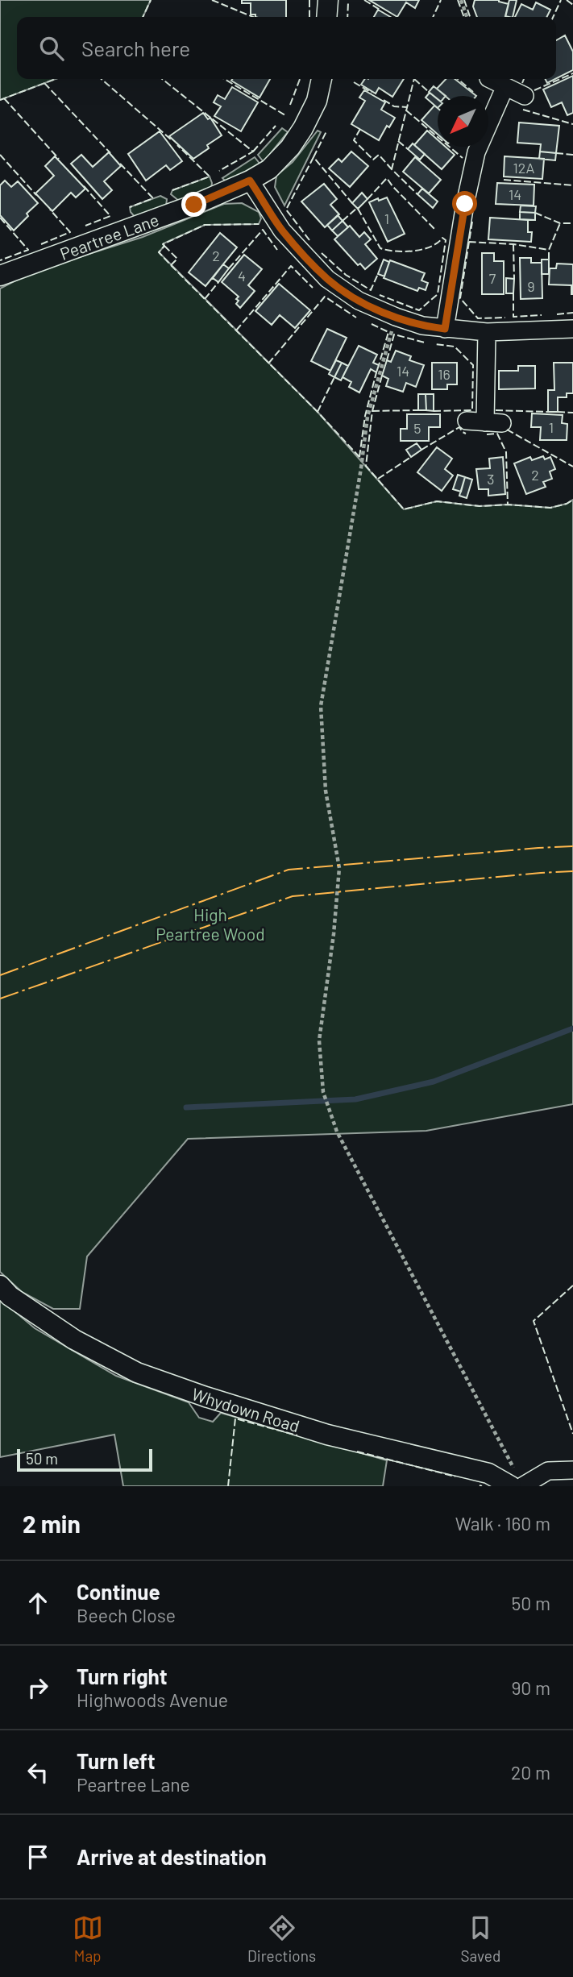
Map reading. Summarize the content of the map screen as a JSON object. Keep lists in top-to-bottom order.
{
  "streets": {
    "street": ["Peartree Lane", "Whydown Road"]
  },
  "parks": ["High Peartree Wood"],
  "house_numbers": [
    "12A",
    "14",
    "1",
    "2",
    "4",
    "7",
    "9",
    "14",
    "16",
    "1",
    "5",
    "2",
    "3"
  ],
  "scale_bar": "50 m",
  "north": "bottom left",
  "page": {
    "search": "Search here",
    "scale": "50 m",
    "heading": ["2 min", "Walk · 160 m"],
    "list": [
      ["Continue", "Beech Close", "50 m"],
      ["Turn right", "Highwoods Avenue", "90 m"],
      ["Turn left", "Peartree Lane", "20 m"],
      "Arrive at destination"
    ],
    "nav": ["Map", "Directions", "Saved"]
  }
}
